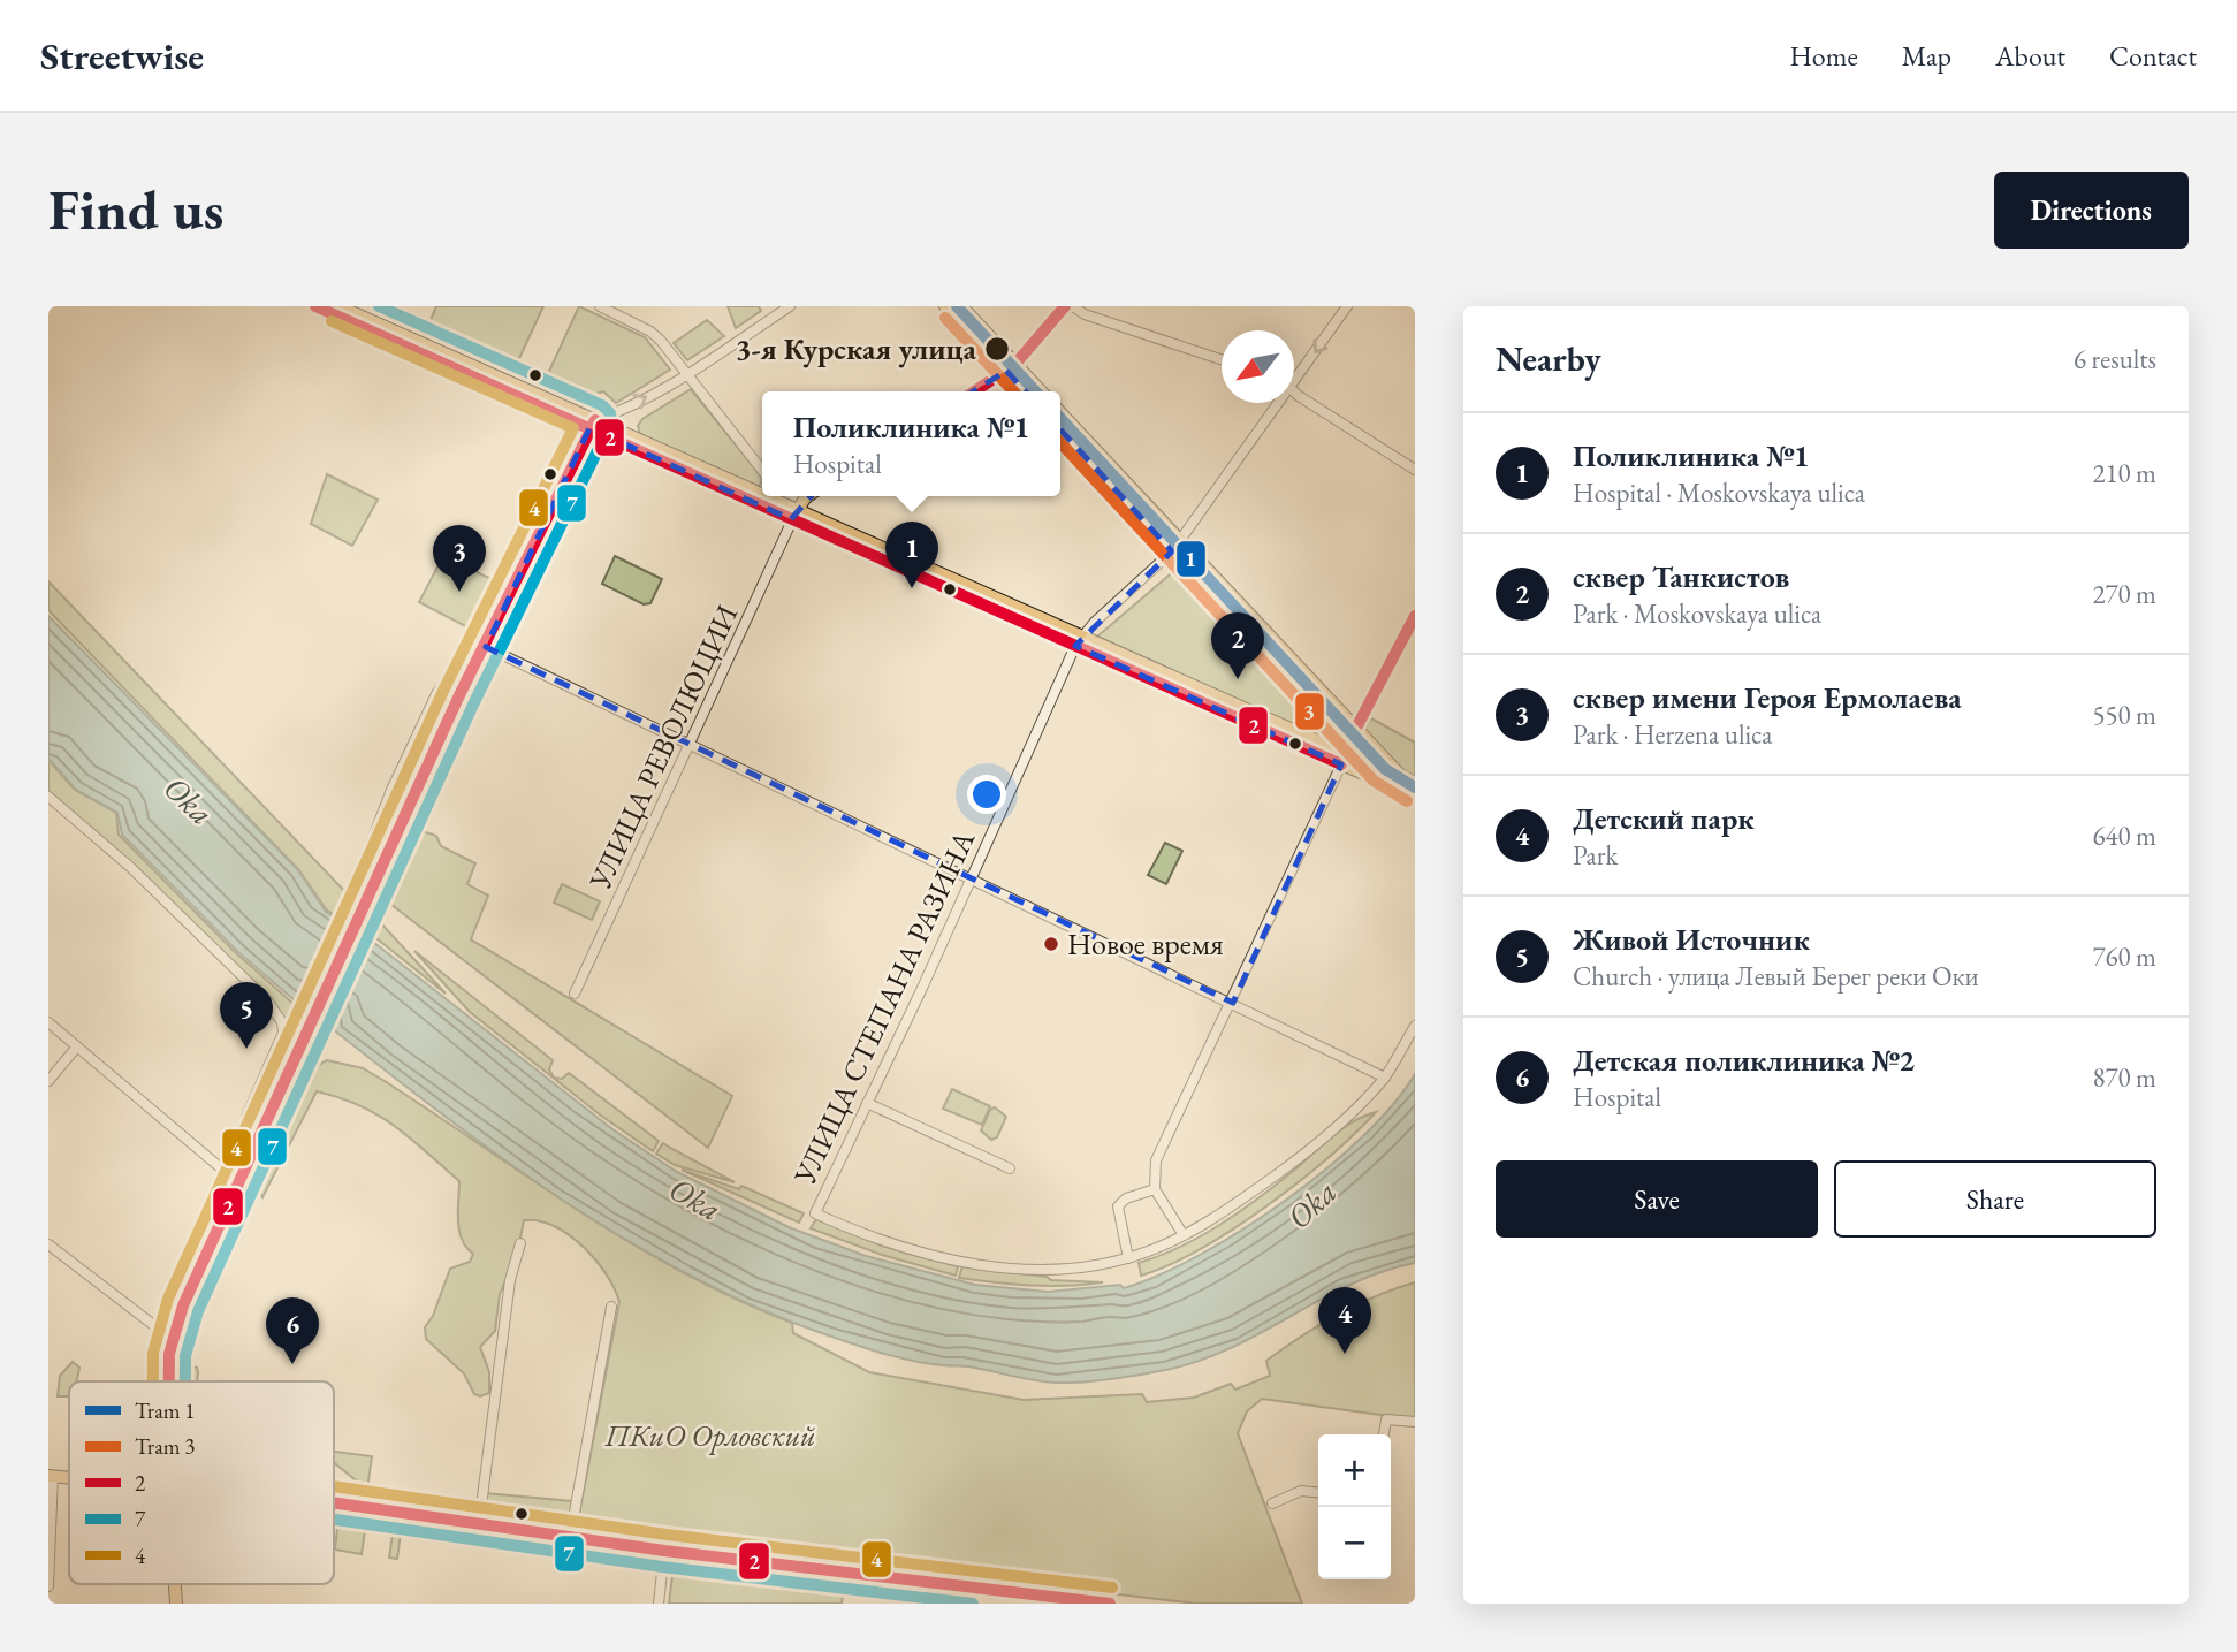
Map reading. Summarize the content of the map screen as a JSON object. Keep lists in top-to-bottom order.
{
  "streets": {
    "street": ["УЛИЦА РЕВОЛЮЦИИ", "УЛИЦА СТЕПАНА РАЗИНА"]
  },
  "water": ["Oka"],
  "parks": ["ПКиО Орловский"],
  "places": ["3-я Курская улица", "Новое время"],
  "lines": [
    "tram line 1",
    "transit line 2",
    "transit line 7",
    "tram line 3",
    "transit line 4"
  ],
  "legend": [
    "Tram 1",
    "Tram 3",
    "2",
    "7",
    "4"
  ],
  "north": "bottom left",
  "page": {
    "header": "Streetwise",
    "nav": [
      "Home",
      "Map",
      "About",
      "Contact"
    ],
    "buttons": [
      "Directions",
      ["Save", "Share"]
    ],
    "title": "Find us",
    "heading": ["Nearby", "6 results"],
    "popup": ["Поликлиника №1", "Hospital"],
    "list": [
      {
        "mark": "1",
        "name": "Поликлиника №1",
        "note": "Hospital · Moskovskaya ulica",
        "value": "210 m"
      },
      {
        "mark": "2",
        "name": "сквер Танкистов",
        "note": "Park · Moskovskaya ulica",
        "value": "270 m"
      },
      {
        "mark": "3",
        "name": "сквер имени Героя Ермолаева",
        "note": "Park · Herzena ulica",
        "value": "550 m"
      },
      {
        "mark": "4",
        "name": "Детский парк",
        "note": "Park",
        "value": "640 m"
      },
      {
        "mark": "5",
        "name": "Живой Источник",
        "note": "Church · улица Левый Берег реки Оки",
        "value": "760 m"
      },
      {
        "mark": "6",
        "name": "Детская поликлиника №2",
        "note": "Hospital",
        "value": "870 m"
      }
    ],
    "pins": [
      "1",
      "3",
      "2",
      "5",
      "4",
      "6"
    ],
    "map_buttons": ["+", "−"]
  }
}
